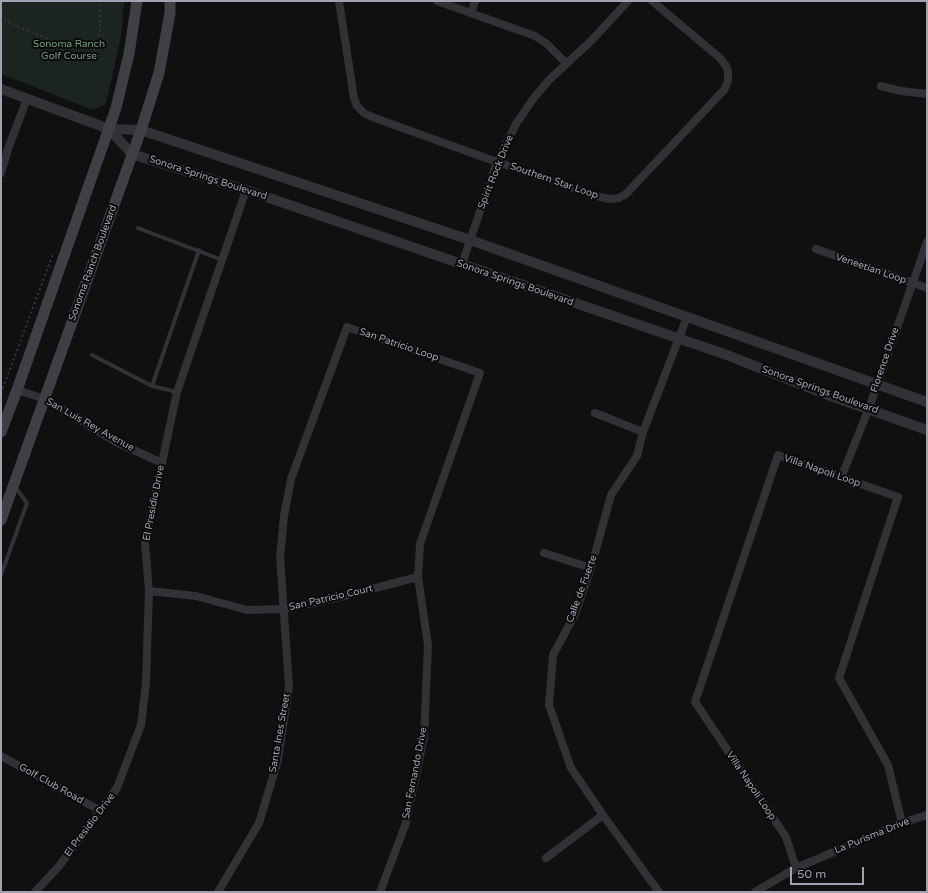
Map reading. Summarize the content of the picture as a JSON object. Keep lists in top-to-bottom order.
{
  "streets": {
    "main road": ["Sonoma Ranch Boulevard"],
    "street": [
      "Spirit Rock Drive",
      "Sonora Springs Boulevard",
      "Southern Star Loop",
      "Veneetian Loop",
      "San Patricio Loop",
      "Florence Drive",
      "San Luis Rey Avenue",
      "Villa Napoli Loop",
      "El Presidio Drive",
      "Calle de Fuerte",
      "San Patricio Court",
      "Santa Ines Street",
      "San Fernando Drive",
      "Golf Club Road",
      "La Purisma Drive"
    ]
  },
  "crossings": [
    ["Spirit Rock Drive", "Sonora Springs Boulevard"],
    ["Spirit Rock Drive", "Southern Star Loop"],
    ["Sonora Springs Boulevard", "Sonoma Ranch Boulevard"],
    ["Sonora Springs Boulevard", "Florence Drive"],
    ["Sonora Springs Boulevard", "El Presidio Drive"],
    ["Sonora Springs Boulevard", "Calle de Fuerte"],
    ["Sonoma Ranch Boulevard", "San Luis Rey Avenue"],
    ["Veneetian Loop", "Florence Drive"],
    ["San Patricio Loop", "San Patricio Court"],
    ["San Patricio Loop", "Santa Ines Street"],
    ["San Patricio Loop", "San Fernando Drive"],
    ["Florence Drive", "Villa Napoli Loop"],
    ["San Luis Rey Avenue", "El Presidio Drive"],
    ["Villa Napoli Loop", "La Purisma Drive"],
    ["El Presidio Drive", "San Patricio Court"],
    ["El Presidio Drive", "Golf Club Road"],
    ["San Patricio Court", "Santa Ines Street"],
    ["San Patricio Court", "San Fernando Drive"]
  ],
  "parks": ["Sonoma Ranch Golf Course"],
  "scale_bar": "50 m"
}
